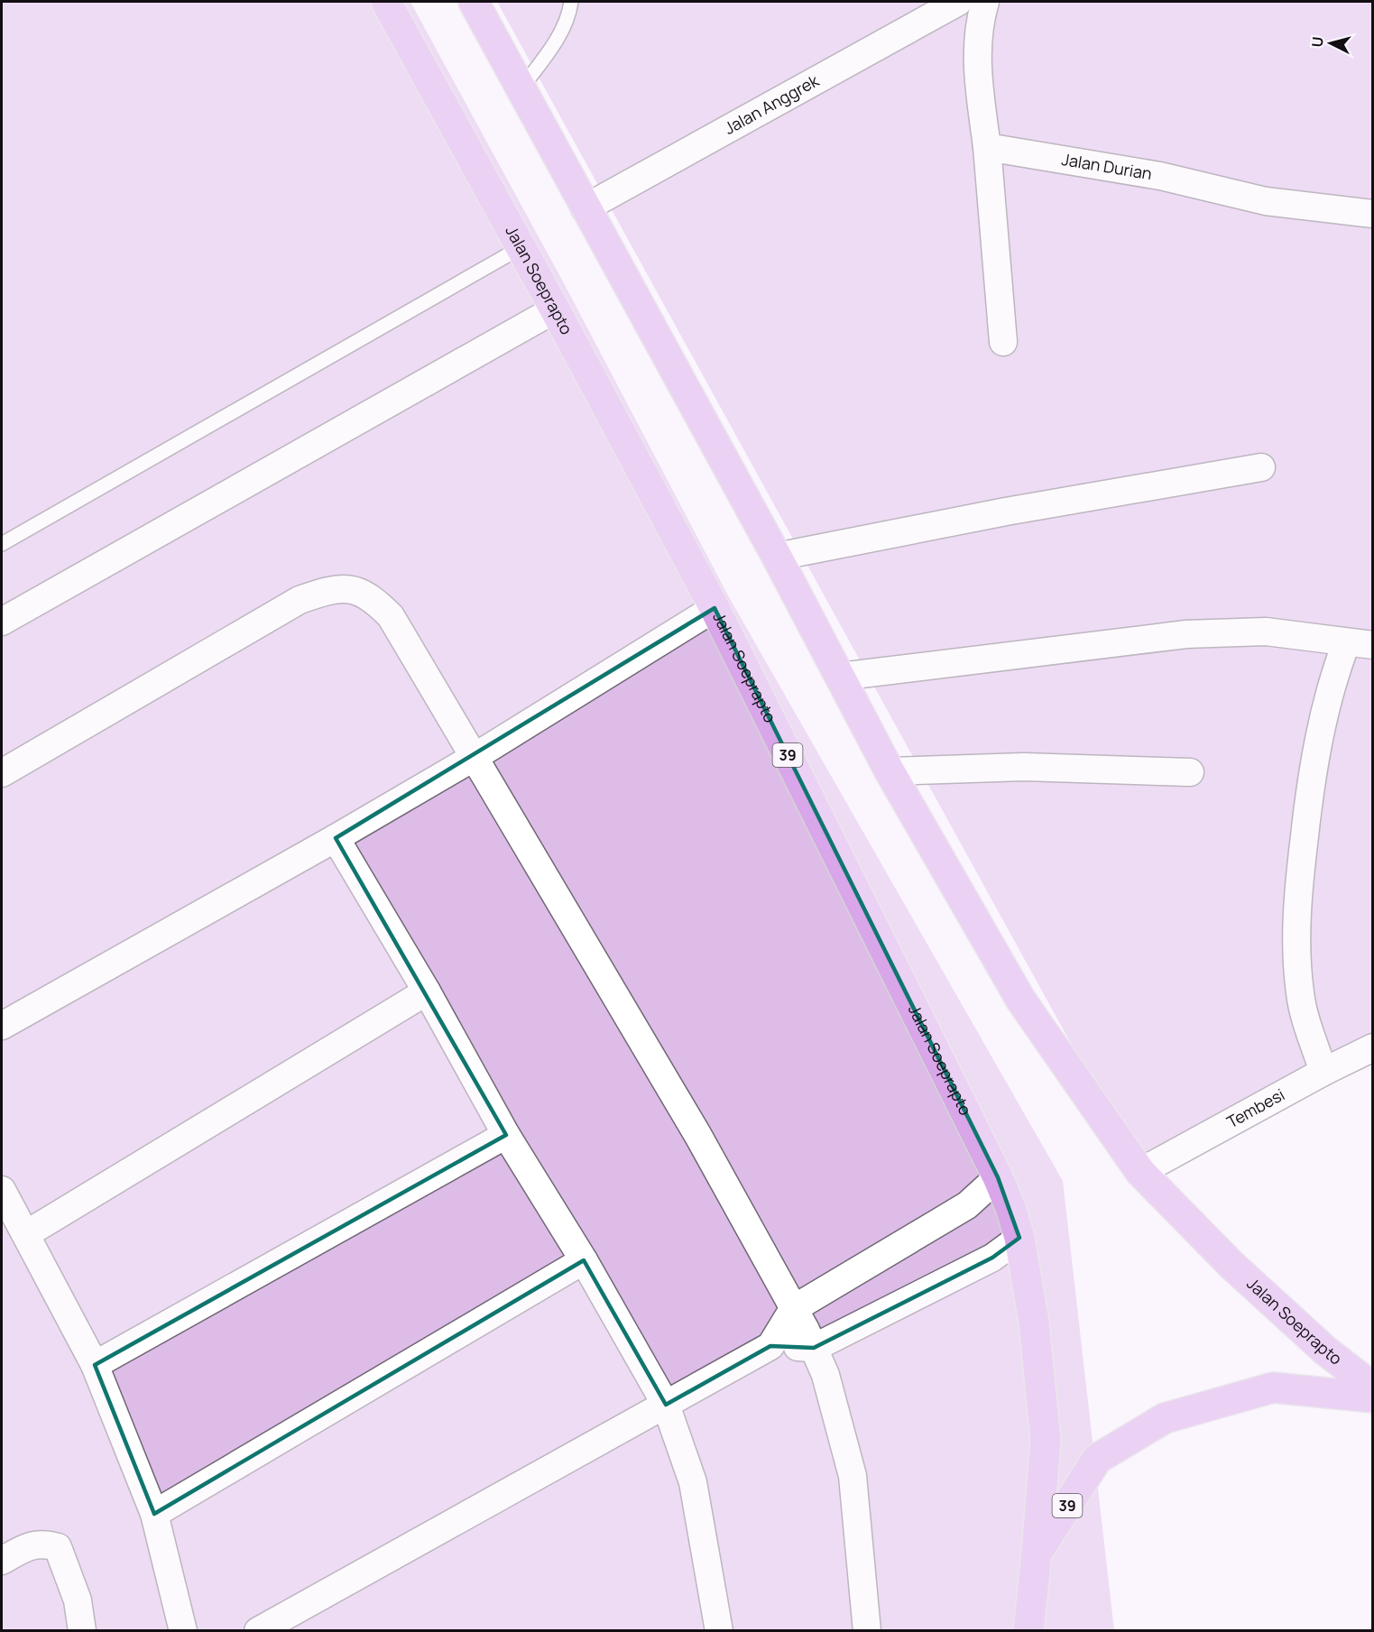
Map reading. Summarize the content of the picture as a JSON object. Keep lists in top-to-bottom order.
{
  "streets": {
    "highway": ["Jalan Soeprapto", "39"],
    "street": ["Jalan Anggrek", "Jalan Durian", "Tembesi"]
  },
  "crossings": [
    ["Jalan Anggrek", "Jalan Soeprapto"],
    ["Jalan Soeprapto", "Tembesi"]
  ],
  "north": "left"
}
